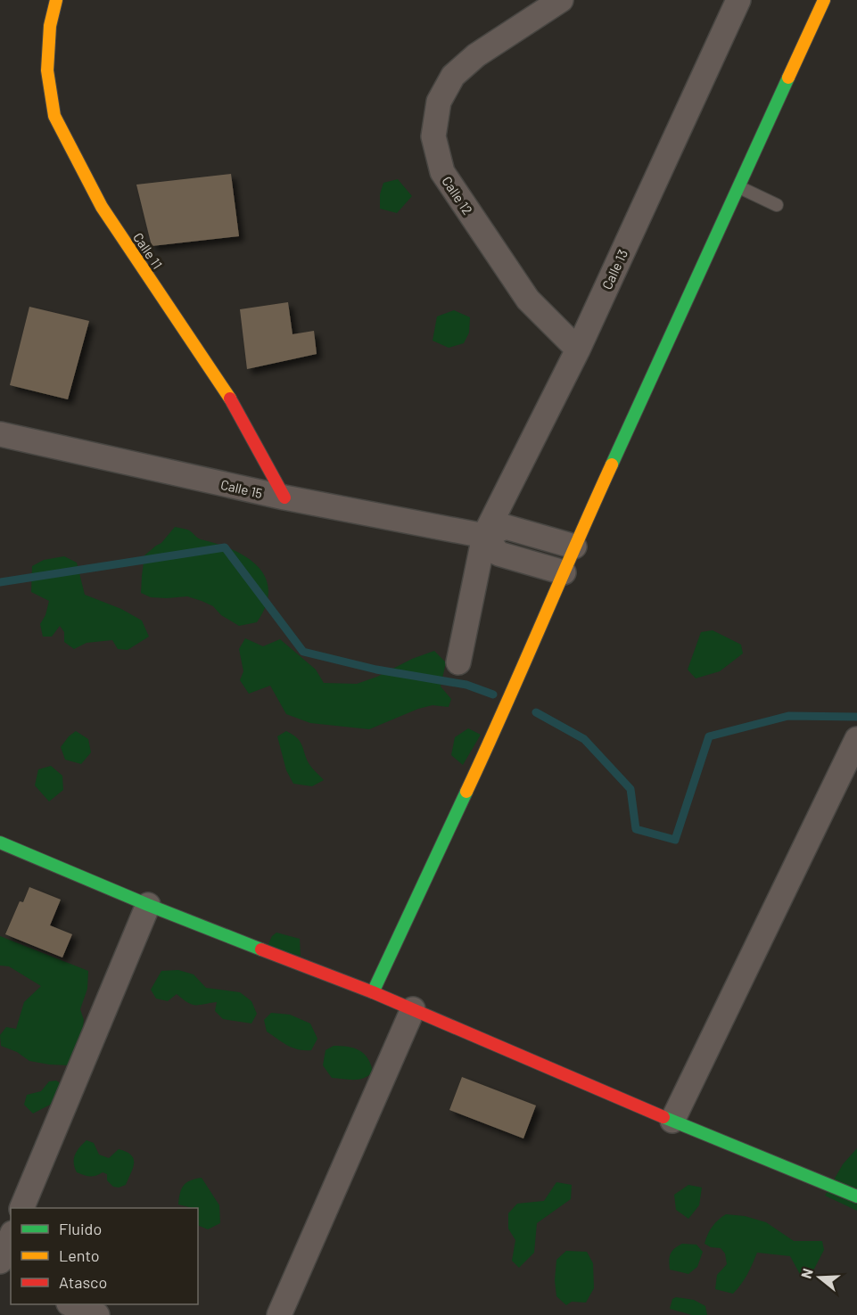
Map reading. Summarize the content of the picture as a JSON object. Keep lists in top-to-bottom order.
{
  "streets": {
    "street": [
      "Calle 12",
      "Calle 11",
      "Calle 13",
      "Calle 15"
    ]
  },
  "crossings": [
    ["Calle 12", "Calle 13"],
    ["Calle 11", "Calle 15"],
    ["Calle 13", "Calle 15"]
  ],
  "legend": ["Fluido", "Lento", "Atasco"],
  "north": "left"
}
